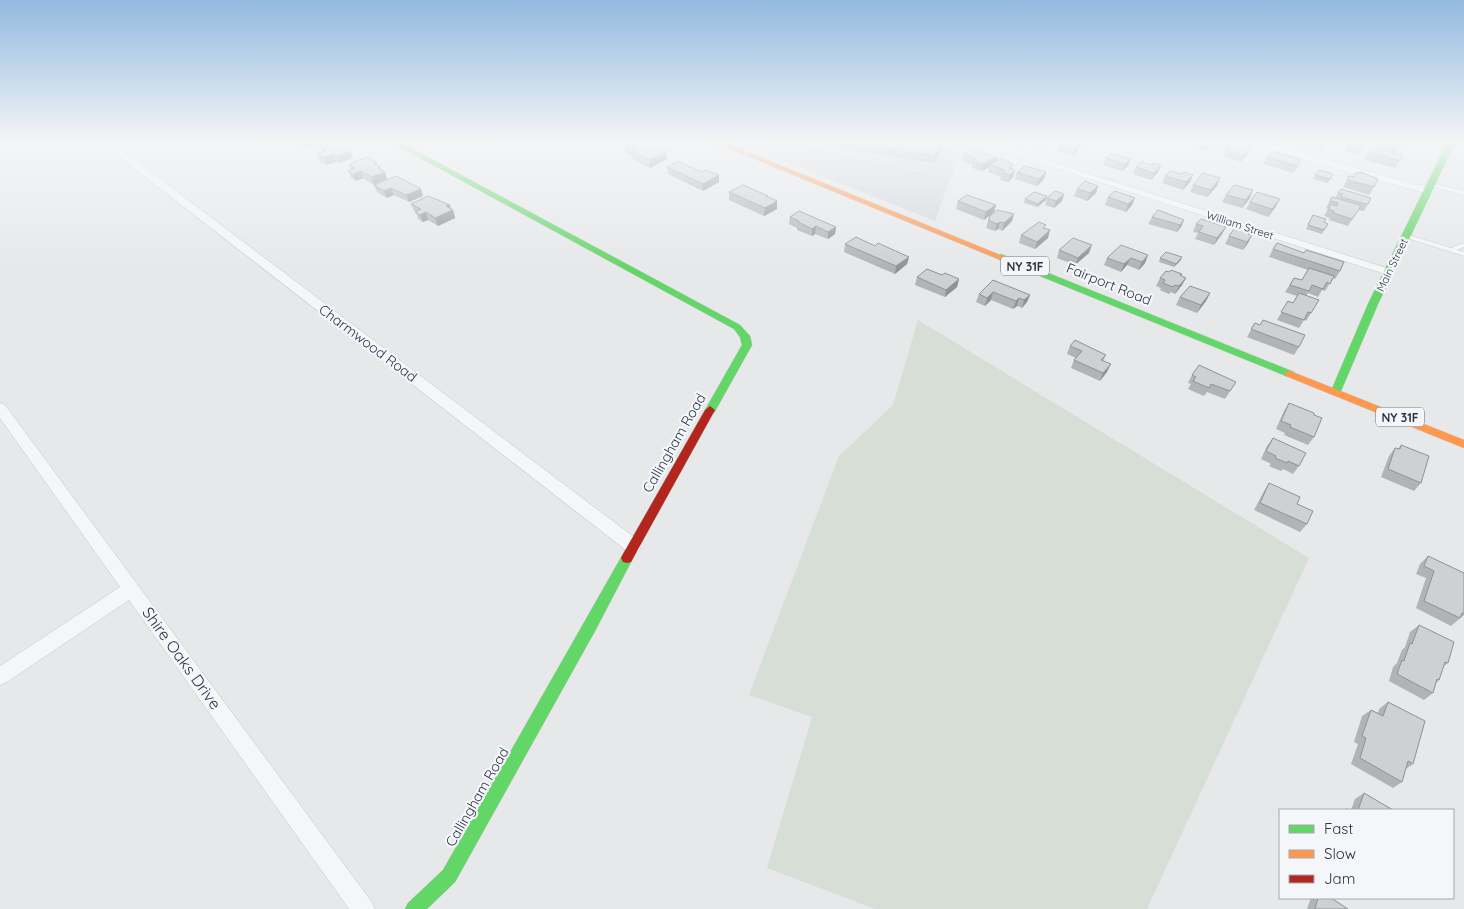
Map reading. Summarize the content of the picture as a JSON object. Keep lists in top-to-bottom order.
{
  "streets": {
    "street": [
      "William Street",
      "Main Street",
      "NY 31F",
      "Fairport Road",
      "Charmwood Road",
      "Callingham Road",
      "Shire Oaks Drive"
    ]
  },
  "crossings": [
    ["William Street", "Main Street"],
    ["Main Street", "Fairport Road"],
    ["Charmwood Road", "Callingham Road"]
  ],
  "legend": ["Fast", "Slow", "Jam"]
}
